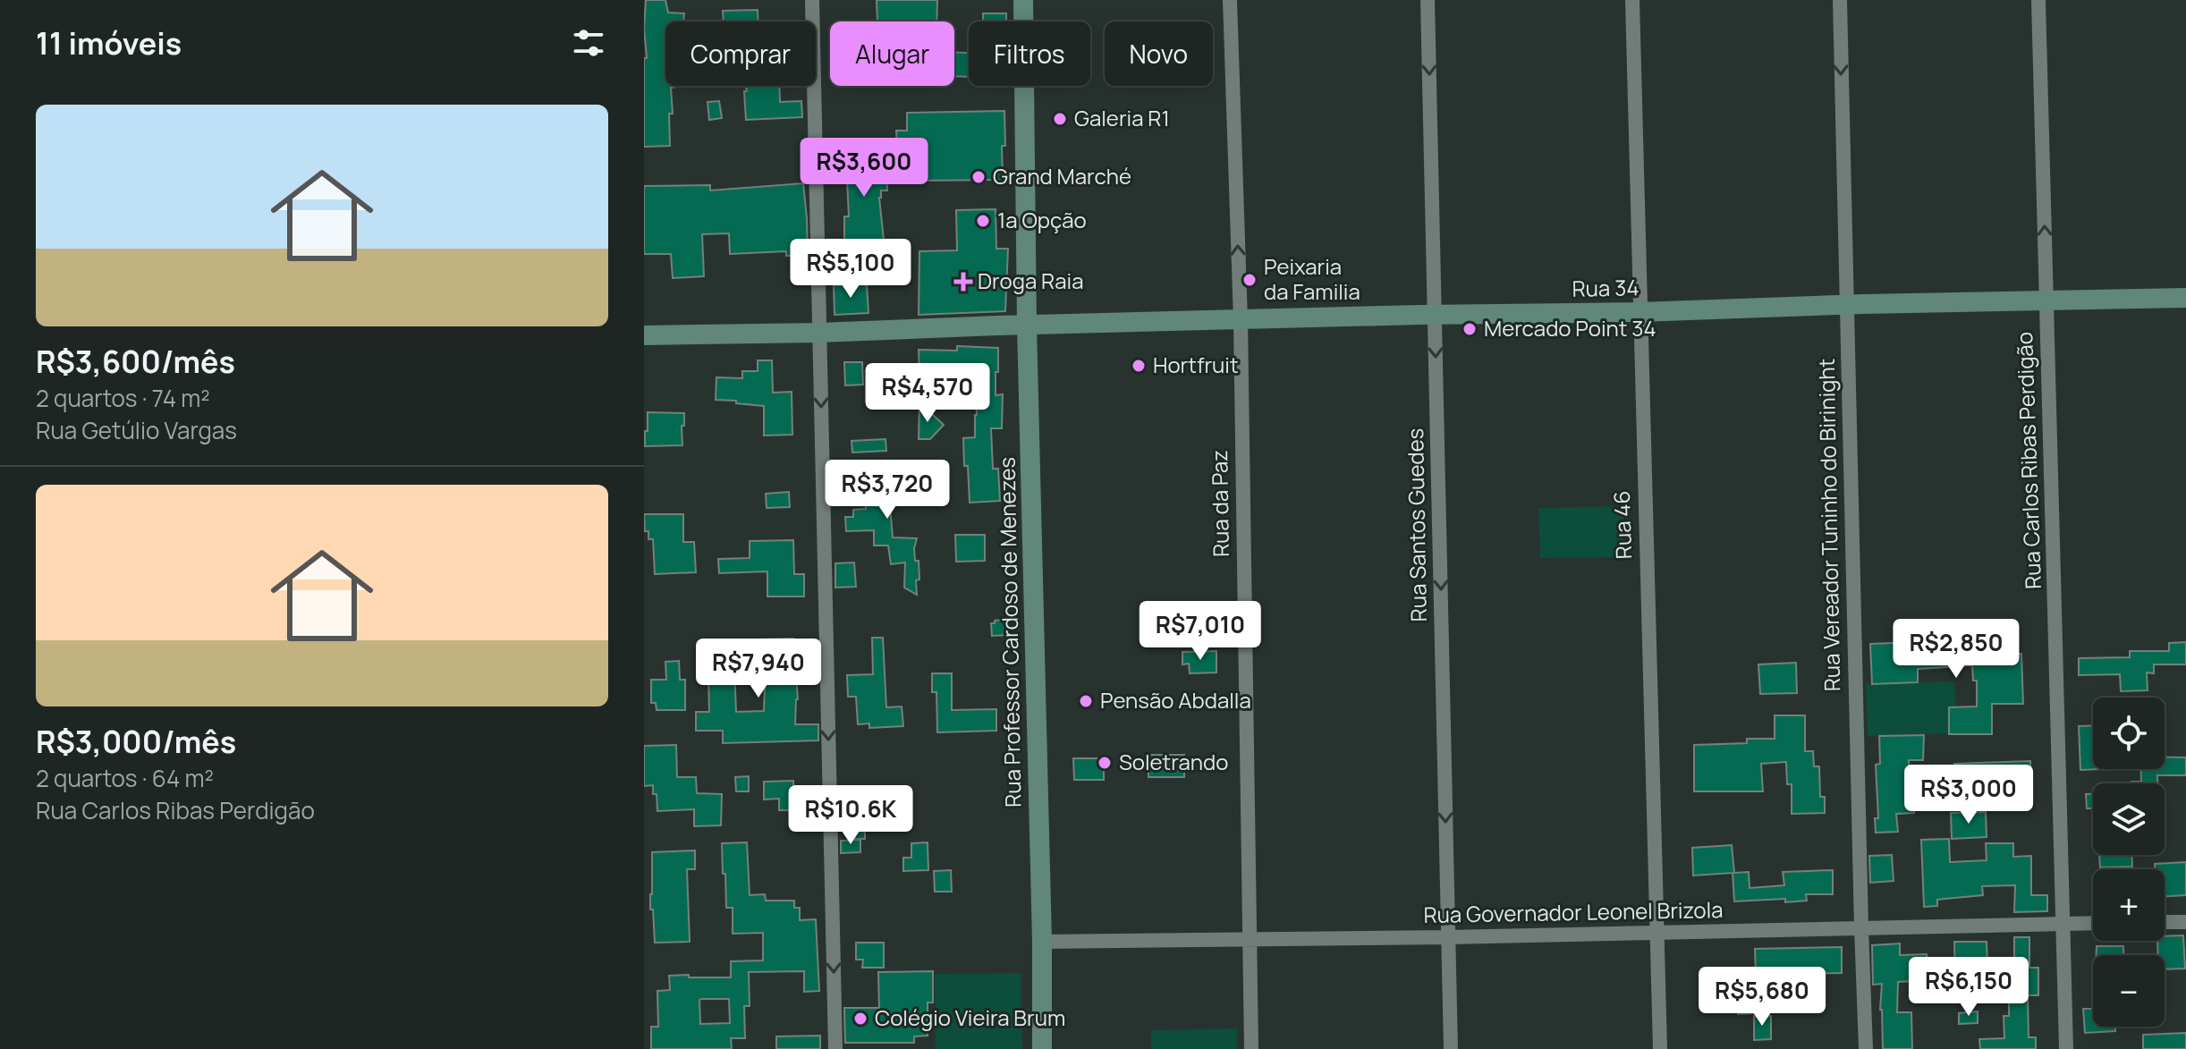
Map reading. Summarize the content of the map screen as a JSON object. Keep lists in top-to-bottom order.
{
  "streets": {
    "street": [
      "Rua 34",
      "Rua Carlos Ribas Perdigão",
      "Rua da Paz",
      "Rua Santos Guedes",
      "Rua 46",
      "Rua Vereador Tuninho do Birinight",
      "Rua Professor Cardoso de Menezes",
      "Rua Governador Leonel Brizola"
    ]
  },
  "crossings": [
    ["Rua 34", "Rua Carlos Ribas Perdigão"],
    ["Rua 34", "Rua da Paz"],
    ["Rua 34", "Rua Santos Guedes"],
    ["Rua 34", "Rua 46"],
    ["Rua 34", "Rua Vereador Tuninho do Birinight"],
    ["Rua 34", "Rua Professor Cardoso de Menezes"],
    ["Rua Carlos Ribas Perdigão", "Rua Governador Leonel Brizola"],
    ["Rua da Paz", "Rua Governador Leonel Brizola"],
    ["Rua Santos Guedes", "Rua Governador Leonel Brizola"],
    ["Rua 46", "Rua Governador Leonel Brizola"],
    ["Rua Vereador Tuninho do Birinight", "Rua Governador Leonel Brizola"],
    ["Rua Professor Cardoso de Menezes", "Rua Governador Leonel Brizola"]
  ],
  "one_way": ["Rua Santos Guedes"],
  "places": {
    "other": [
      "Galeria R1",
      "Grand Marché",
      "1a Opção",
      "Peixaria da Familia",
      "Mercado Point 34",
      "Hortfruit",
      "Pensão Abdalla",
      "Soletrando",
      "Colégio Vieira Brum"
    ],
    "health": ["Droga Raia"]
  },
  "page": {
    "heading": "11 imóveis",
    "chip": [
      "Comprar",
      "Alugar",
      "Filtros",
      "Novo"
    ],
    "list": [
      {
        "name": "R$3,600/mês",
        "note": "2 quartos · 74 m² · Rua Getúlio Vargas"
      },
      {
        "name": "R$3,000/mês",
        "note": "2 quartos · 64 m² · Rua Carlos Ribas Perdigão"
      }
    ],
    "price": [
      "R$3,600",
      "R$5,100",
      "R$4,570",
      "R$3,720",
      "R$7,010",
      "R$2,850",
      "R$7,940",
      "R$3,000",
      "R$10.6K",
      "R$6,150",
      "R$5,680"
    ],
    "map_buttons": ["+", "−"]
  }
}
